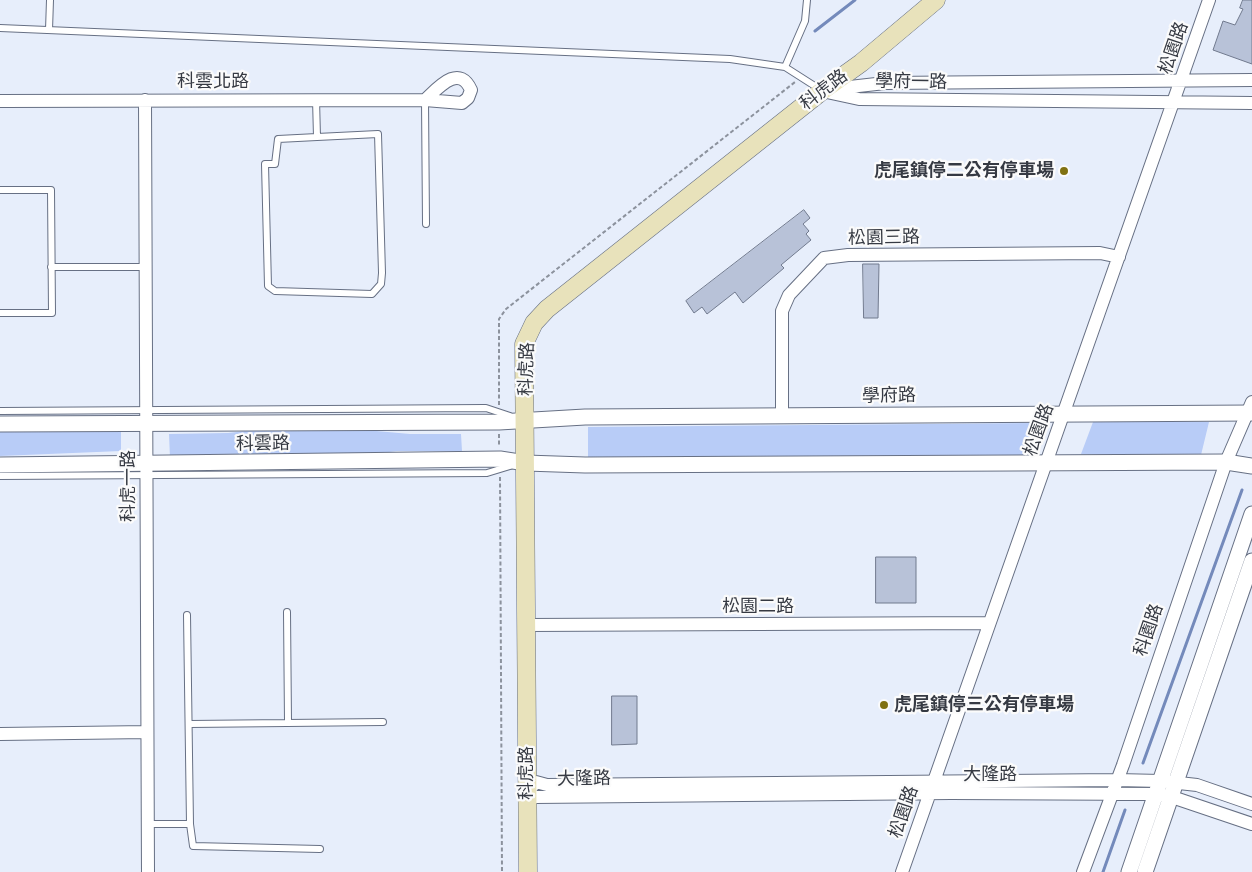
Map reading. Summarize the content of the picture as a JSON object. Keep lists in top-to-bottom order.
{
  "streets": {
    "main road": ["科虎路"],
    "street": [
      "松園路",
      "科雲北路",
      "學府一路",
      "松園三路",
      "學府路",
      "科雲路",
      "科虎一路",
      "松園二路",
      "科園路",
      "大隆路"
    ]
  },
  "crossings": [
    ["松園路", "學府一路"],
    ["松園路", "松園三路"],
    ["松園路", "學府路"],
    ["松園路", "松園二路"],
    ["松園路", "大隆路"],
    ["科雲北路", "科虎一路"],
    ["學府一路", "科虎路"],
    ["科虎路", "學府路"],
    ["科虎路", "科雲路"],
    ["科虎路", "松園二路"],
    ["科虎路", "大隆路"],
    ["松園三路", "學府路"],
    ["學府路", "科雲路"],
    ["學府路", "科園路"],
    ["科雲路", "科虎一路"],
    ["科園路", "大隆路"]
  ],
  "places": ["虎尾鎮停二公有停車場", "虎尾鎮停三公有停車場"]
}
